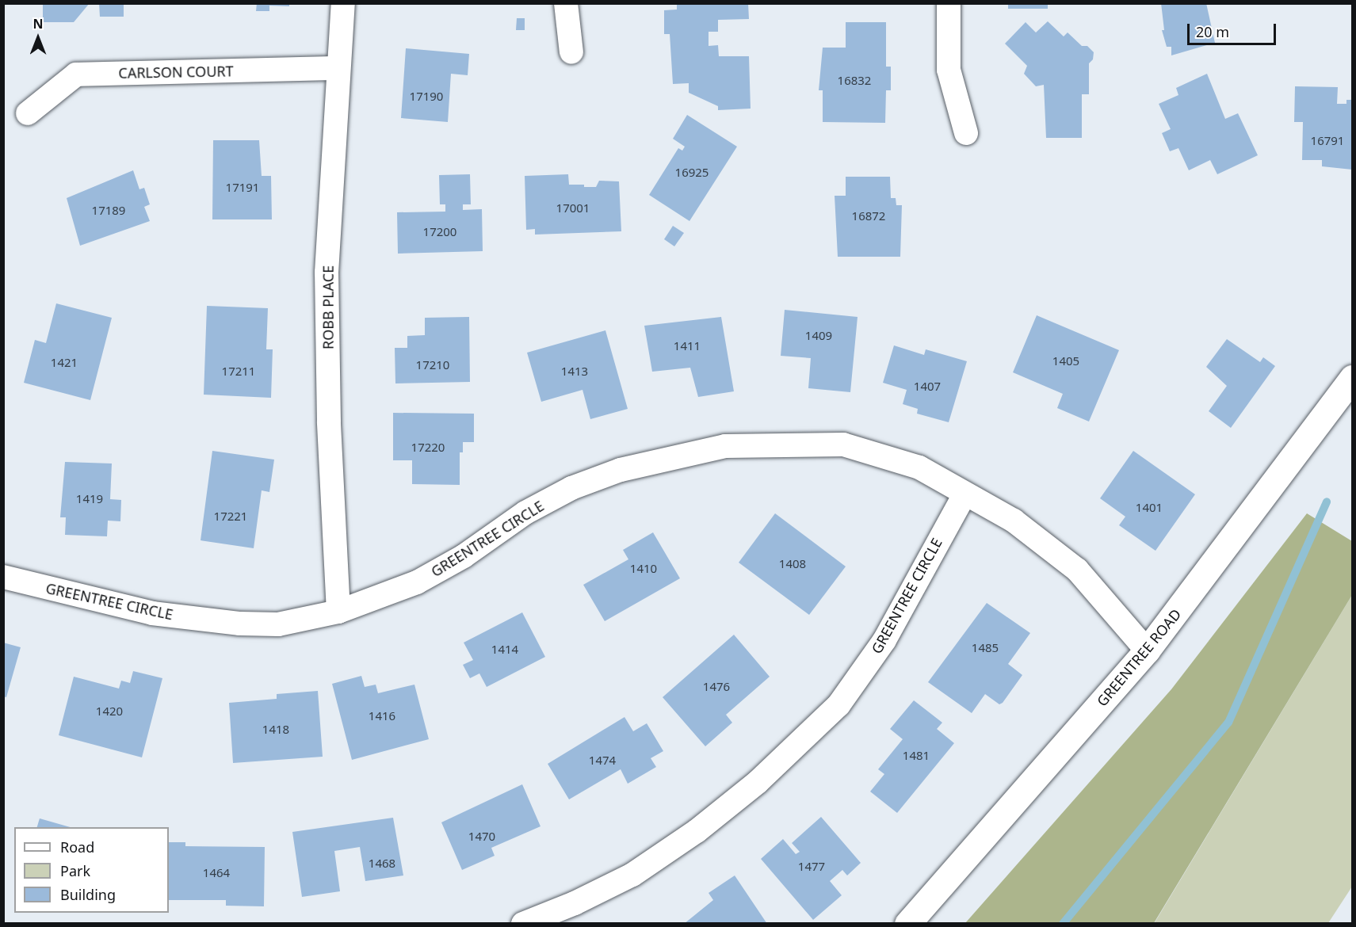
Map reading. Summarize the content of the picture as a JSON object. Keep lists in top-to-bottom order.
{
  "streets": {
    "street": [
      "CARLSON COURT",
      "ROBB PLACE",
      "GREENTREE CIRCLE",
      "GREENTREE ROAD"
    ]
  },
  "crossings": [
    ["CARLSON COURT", "ROBB PLACE"],
    ["ROBB PLACE", "GREENTREE CIRCLE"],
    ["GREENTREE CIRCLE", "GREENTREE ROAD"]
  ],
  "house_numbers": [
    "16832",
    "17190",
    "16791",
    "16925",
    "17191",
    "17001",
    "17189",
    "16872",
    "17200",
    "1409",
    "1411",
    "1405",
    "1421",
    "17210",
    "17211",
    "1413",
    "1407",
    "17220",
    "1419",
    "1401",
    "17221",
    "1408",
    "1410",
    "1485",
    "1414",
    "1476",
    "1420",
    "1416",
    "1418",
    "1481",
    "1474",
    "1470",
    "1468",
    "1477",
    "1464"
  ],
  "legend": ["Road", "Park", "Building"],
  "scale_bar": "20 m",
  "north": "top"
}
